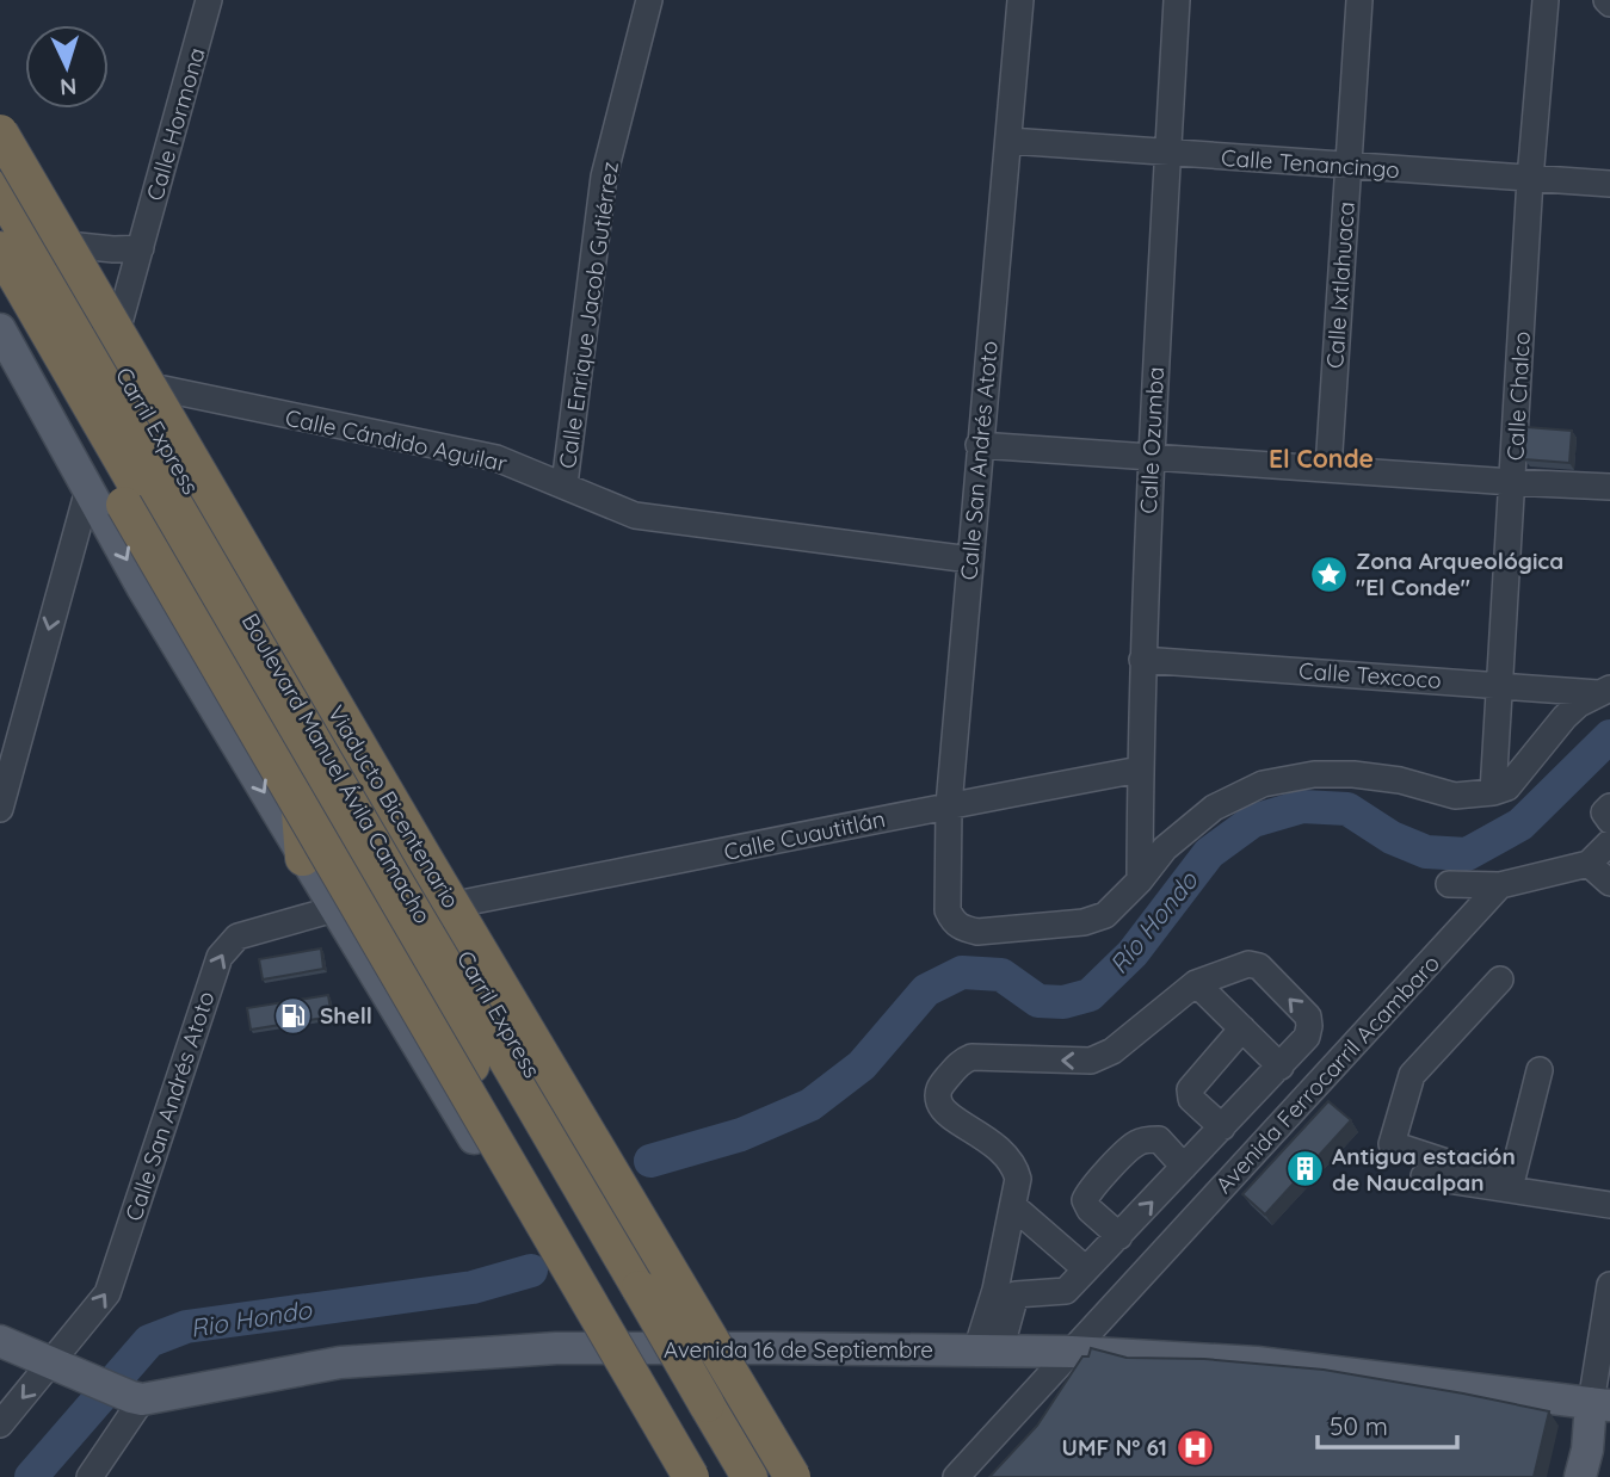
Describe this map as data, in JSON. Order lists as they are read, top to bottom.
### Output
{
  "streets": {
    "highway": ["Carril Express", "Boulevard Manuel Ávila Camacho", "Viaducto Bicentenario"],
    "main road": ["Avenida 16 de Septiembre"],
    "street": [
      "Calle Hormona",
      "Calle Tenancingo",
      "Calle Ixtlahuaca",
      "Calle Enrique Jacob Gutiérrez",
      "Calle Chalco",
      "Calle Cándido Aguilar",
      "Calle Ozumba",
      "Calle San Andrés Atoto",
      "Calle Texcoco",
      "Calle Cuautitlán",
      "Avenida Ferrocarril Acambaro"
    ]
  },
  "crossings": [
    ["Calle Tenancingo", "Calle Ixtlahuaca"],
    ["Calle Tenancingo", "Calle Chalco"],
    ["Calle Tenancingo", "Calle Ozumba"],
    ["Calle Tenancingo", "Calle San Andrés Atoto"],
    ["Calle Enrique Jacob Gutiérrez", "Calle Cándido Aguilar"],
    ["Calle Chalco", "Calle Texcoco"],
    ["Calle Cándido Aguilar", "Calle San Andrés Atoto"],
    ["Calle Ozumba", "Calle San Andrés Atoto"],
    ["Calle Ozumba", "Calle Texcoco"],
    ["Calle Ozumba", "Calle Cuautitlán"],
    ["Calle San Andrés Atoto", "Calle Cuautitlán"],
    ["Avenida Ferrocarril Acambaro", "Avenida 16 de Septiembre"]
  ],
  "districts": ["El Conde"],
  "water": ["Río Hondo", "Rio Hondo"],
  "places": {
    "place": ["Zona Arqueológica \"El Conde\""],
    "fuel station": ["Shell"],
    "building": ["Antigua estación de Naucalpan"],
    "hospital": ["UMF Nº 61"]
  },
  "scale_bar": "50 m",
  "north": "bottom"
}
